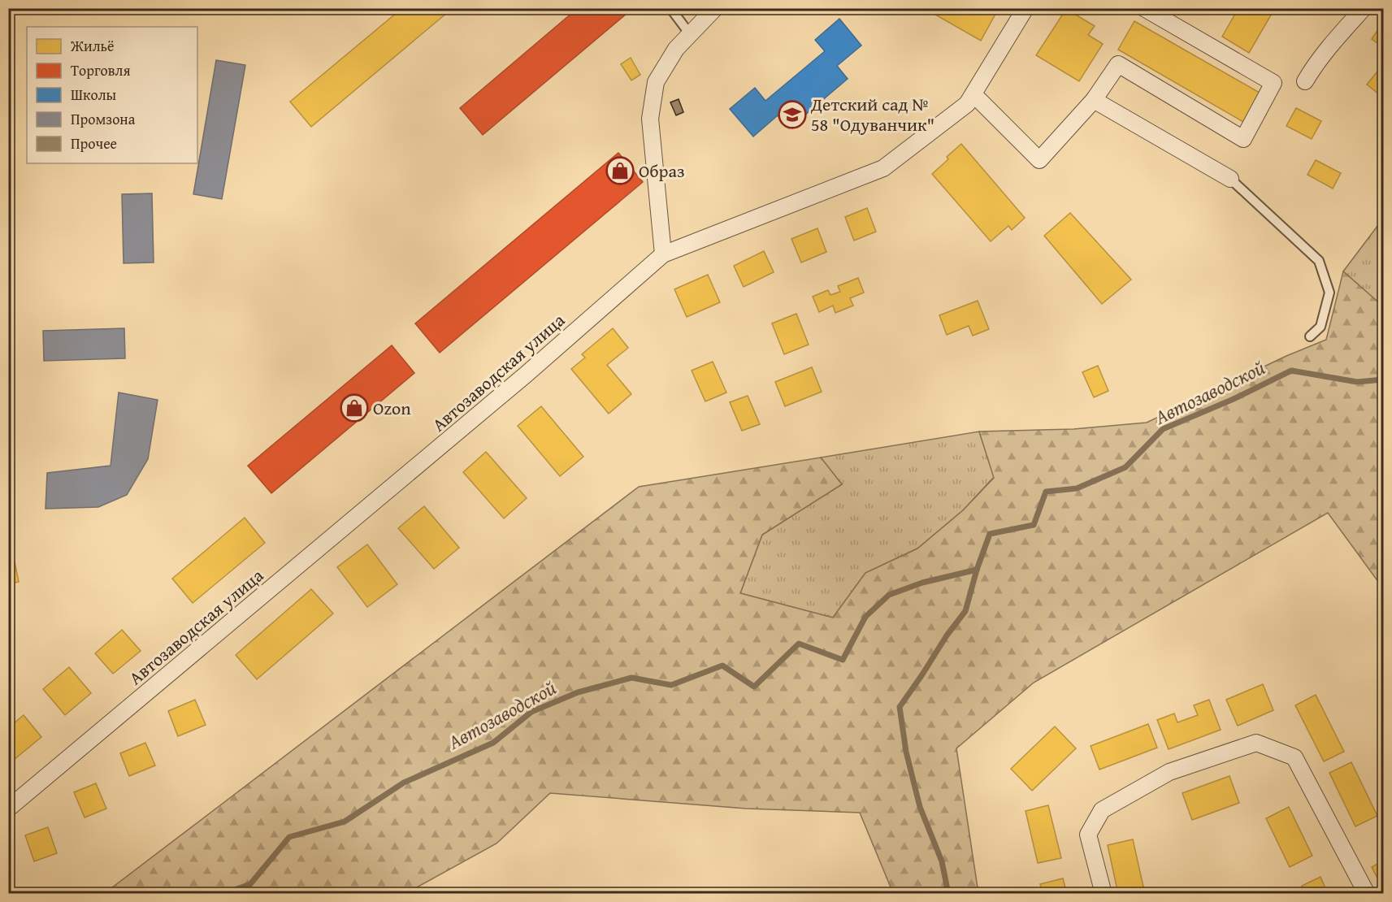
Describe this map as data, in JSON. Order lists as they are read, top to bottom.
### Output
{
  "streets": {
    "street": ["Автозаводская улица"]
  },
  "water": ["Автозаводской"],
  "places": {
    "school or university": ["Детский сад № 58 \"Одуванчик\""],
    "shop": ["Образ", "Ozon"]
  },
  "legend": [
    "Жильё",
    "Торговля",
    "Школы",
    "Промзона",
    "Прочее"
  ]
}
